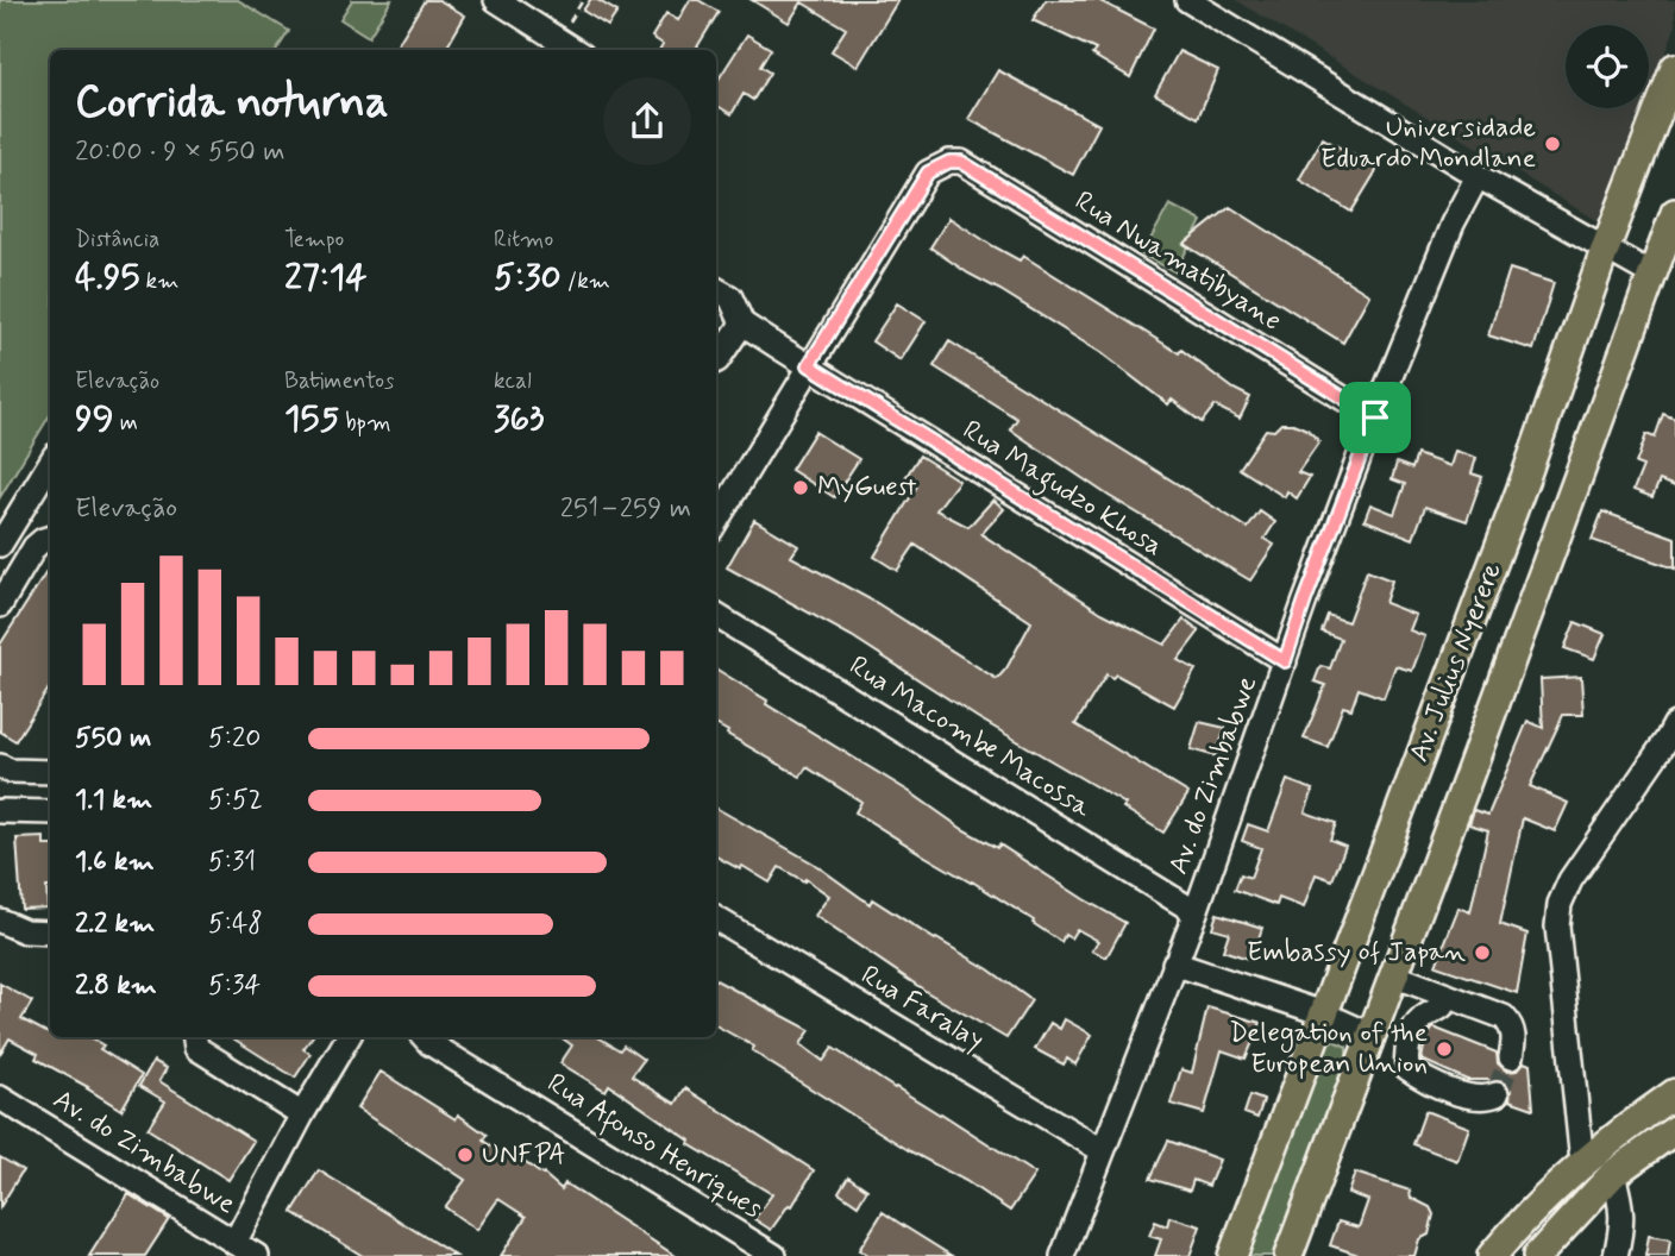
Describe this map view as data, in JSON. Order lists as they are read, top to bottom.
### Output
{
  "streets": {
    "main road": ["Av. Julius Nyerere"],
    "street": [
      "Rua Nwamatibyane",
      "Rua Magudzo Khosa",
      "Rua Macombe Macossa",
      "Av. do Zimbabwe",
      "Rua Faralay",
      "Rua Afonso Henriques"
    ]
  },
  "crossings": [
    ["Rua Nwamatibyane", "Rua Magudzo Khosa"],
    ["Rua Nwamatibyane", "Av. do Zimbabwe"],
    ["Rua Magudzo Khosa", "Av. do Zimbabwe"],
    ["Rua Macombe Macossa", "Av. do Zimbabwe"],
    ["Av. do Zimbabwe", "Rua Faralay"]
  ],
  "places": [
    "Universidade Eduardo Mondlane",
    "MyGuest",
    "Embassy of Japan",
    "Delegation of the European Union",
    "UNFPA"
  ],
  "page": {
    "heading": ["Corrida noturna", "20:00 · 9 × 550 m"],
    "stats": [
      ["Distância", "4.95 km"],
      ["Tempo", "27:14"],
      ["Ritmo", "5:30 /km"],
      ["Elevação", "99 m"],
      ["Batimentos", "155 bpm"],
      ["kcal", "363"]
    ],
    "chart": ["Elevação", "251–259 m"],
    "list": [
      {
        "name": "550 m",
        "note": "5:20"
      },
      {
        "name": "1.1 km",
        "note": "5:52"
      },
      {
        "name": "1.6 km",
        "note": "5:31"
      },
      {
        "name": "2.2 km",
        "note": "5:48"
      },
      {
        "name": "2.8 km",
        "note": "5:34"
      }
    ]
  }
}
